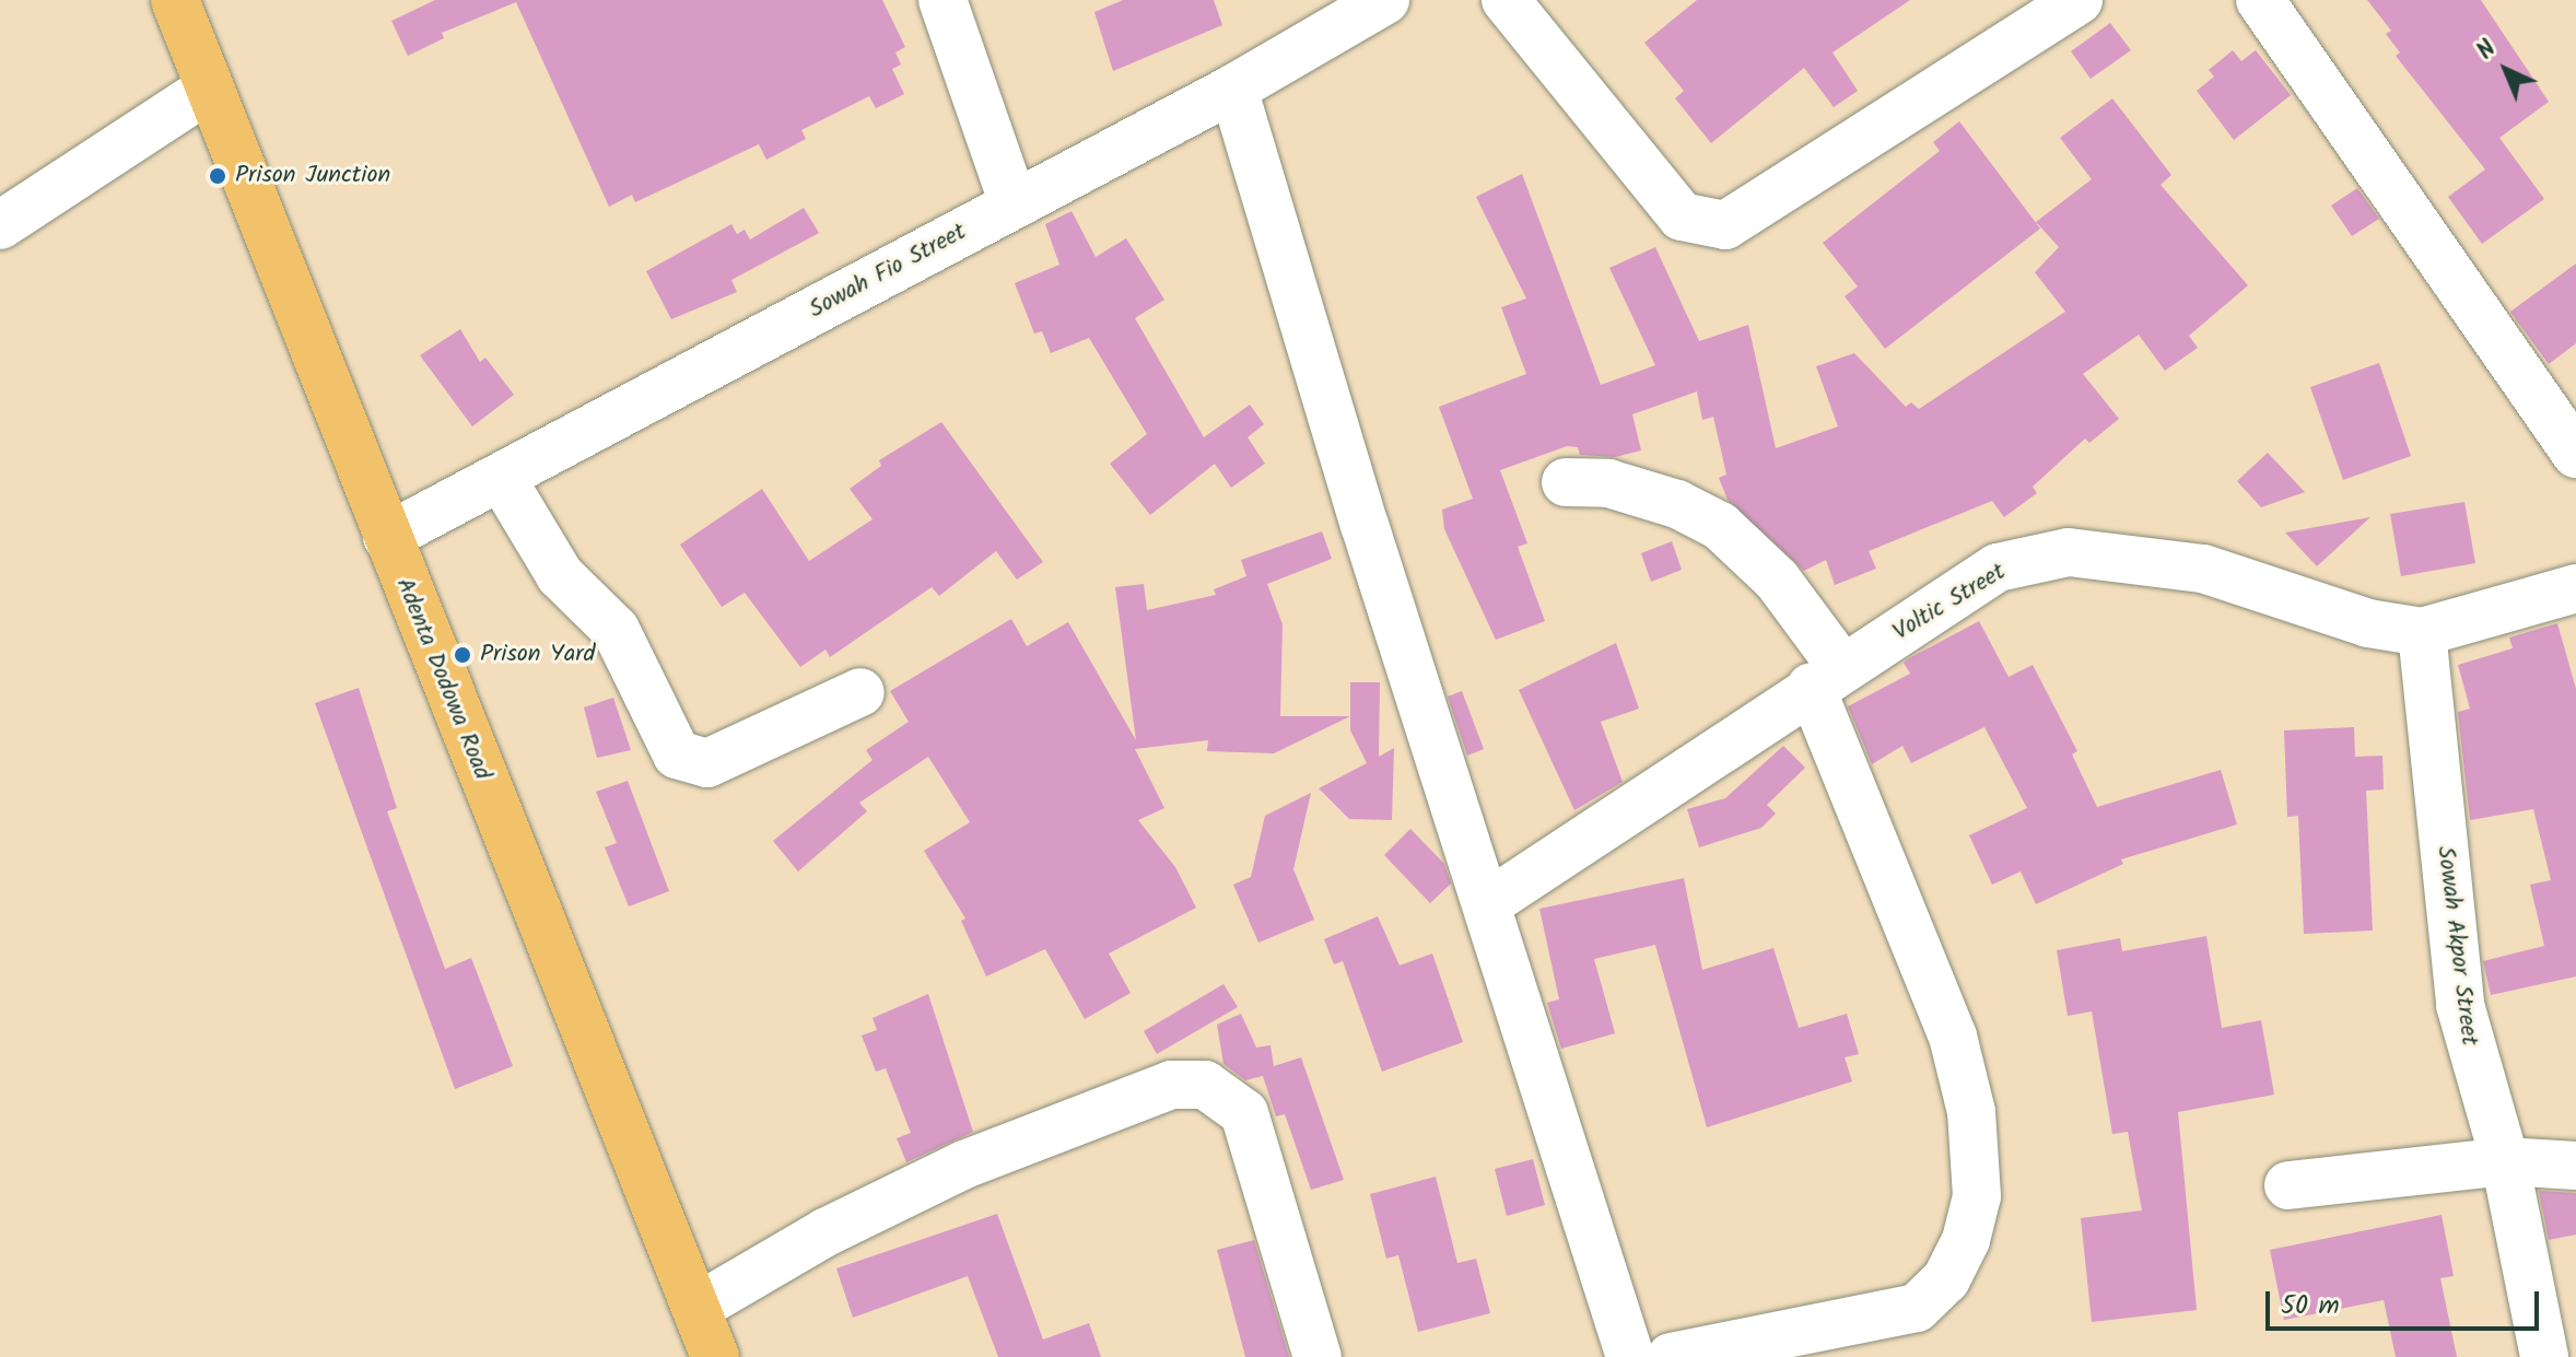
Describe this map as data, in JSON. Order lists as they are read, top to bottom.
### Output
{
  "streets": {
    "main road": ["Adenta Dodowa Road"],
    "street": ["Sowah Fio Street", "Voltic Street", "Sowah Akpor Street"]
  },
  "crossings": [
    ["Sowah Fio Street", "Adenta Dodowa Road"],
    ["Voltic Street", "Sowah Akpor Street"]
  ],
  "places": ["Prison Junction", "Prison Yard"],
  "scale_bar": "50 m",
  "north": "top left"
}
